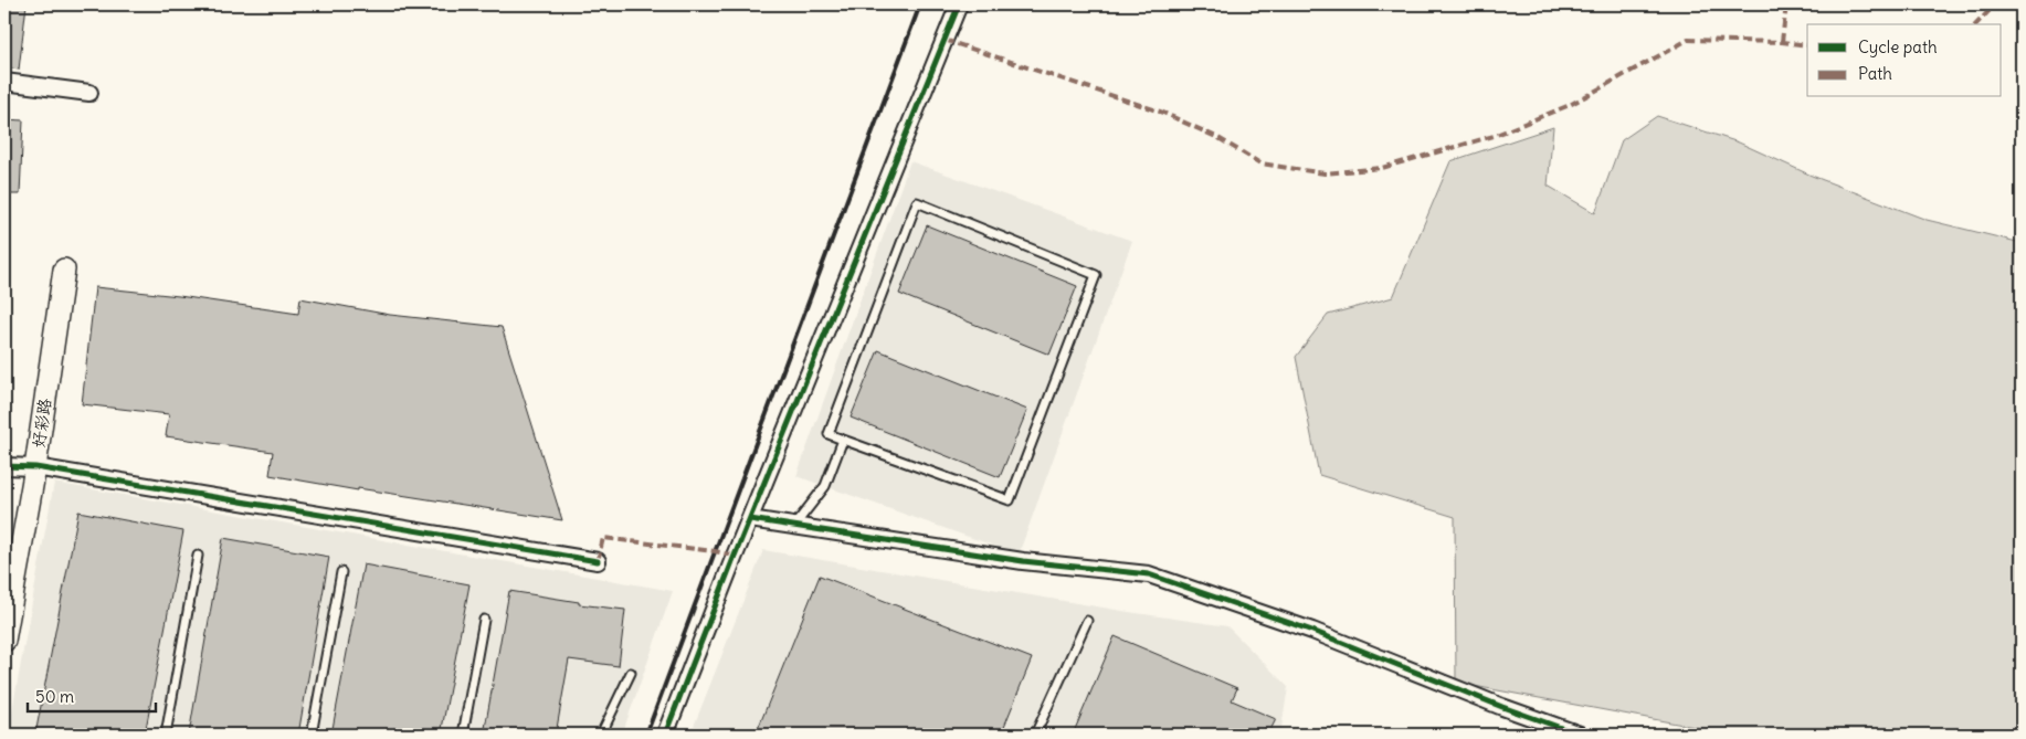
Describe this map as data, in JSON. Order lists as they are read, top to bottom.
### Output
{
  "streets": {
    "street": ["好彩路"]
  },
  "legend": ["Cycle path", "Path"],
  "scale_bar": "50 m"
}
